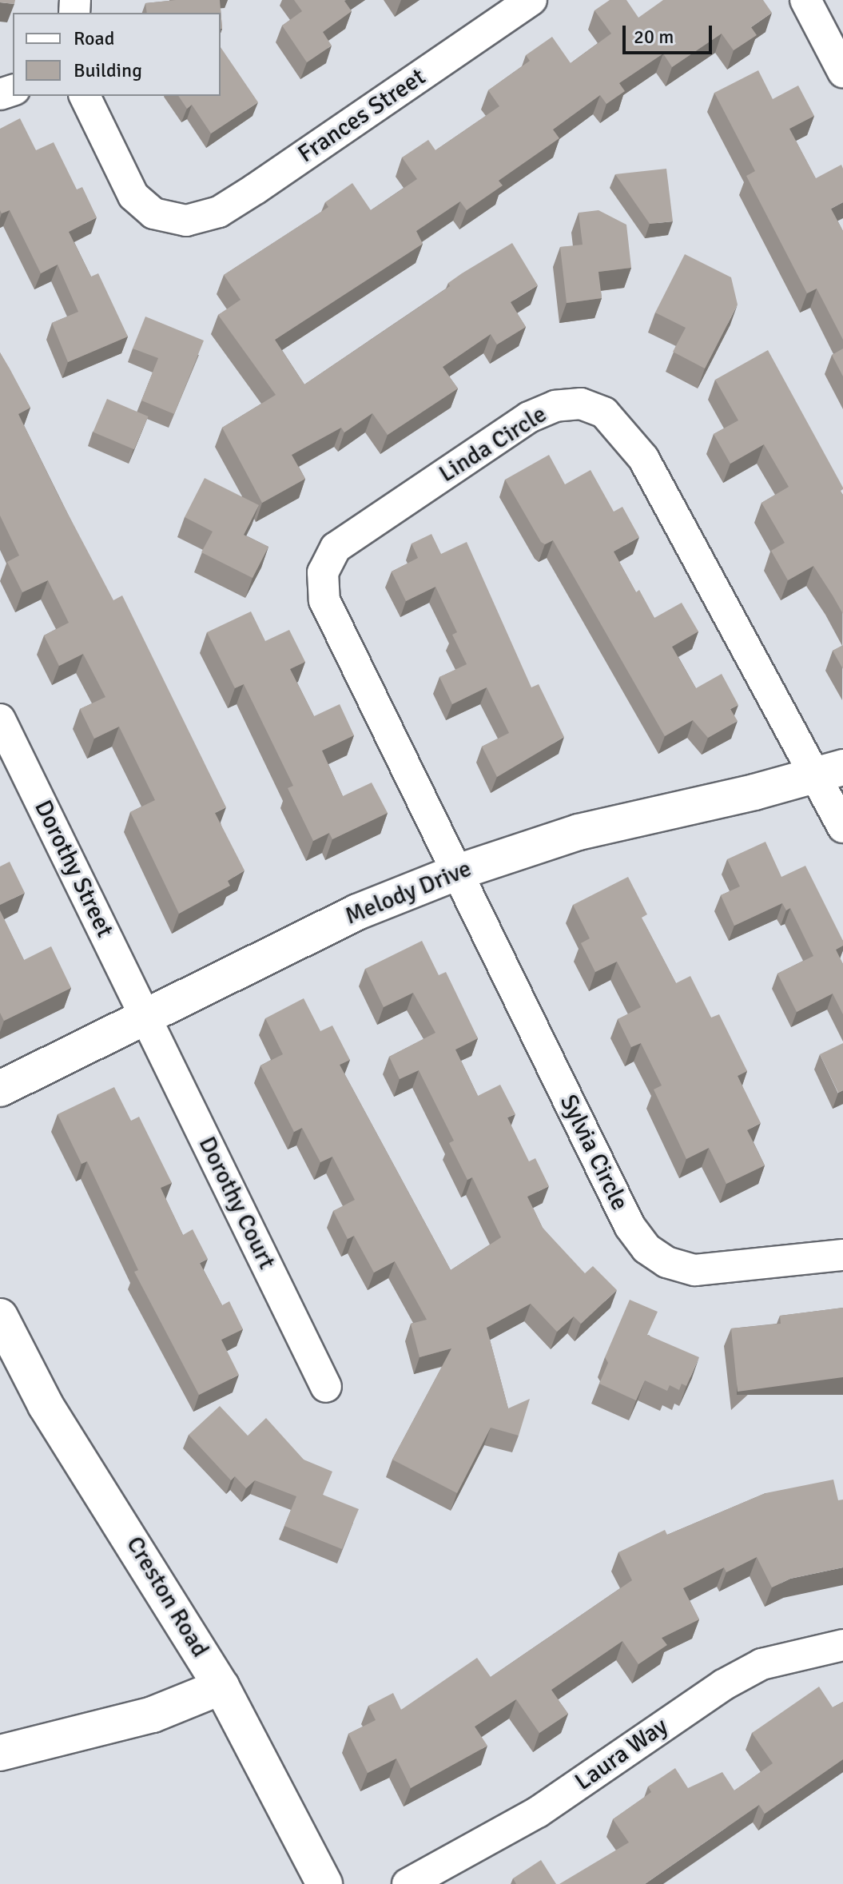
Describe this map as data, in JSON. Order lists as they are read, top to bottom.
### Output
{
  "streets": {
    "street": [
      "Frances Street",
      "Linda Circle",
      "Dorothy Street",
      "Melody Drive",
      "Sylvia Circle",
      "Dorothy Court",
      "Creston Road",
      "Laura Way"
    ]
  },
  "crossings": [
    ["Linda Circle", "Melody Drive"],
    ["Linda Circle", "Sylvia Circle"],
    ["Dorothy Street", "Melody Drive"],
    ["Dorothy Street", "Dorothy Court"],
    ["Melody Drive", "Sylvia Circle"],
    ["Melody Drive", "Dorothy Court"]
  ],
  "legend": ["Road", "Building"],
  "scale_bar": "20 m"
}
